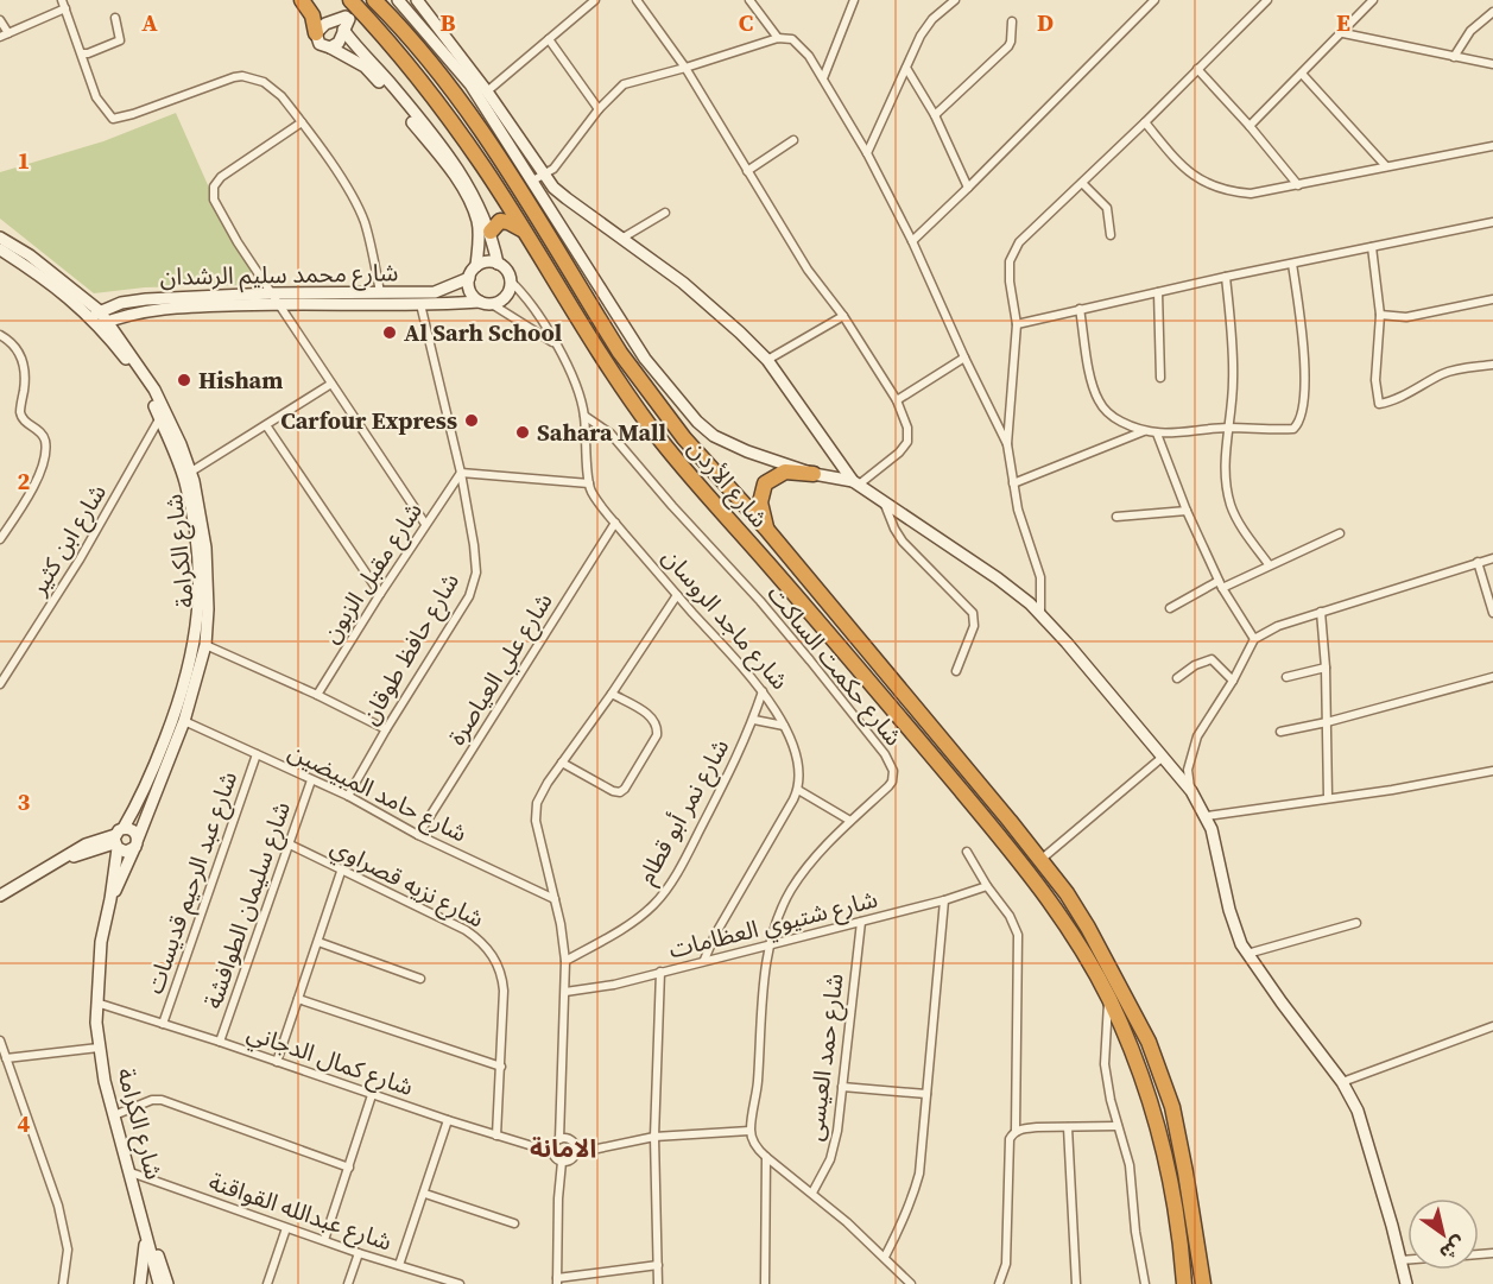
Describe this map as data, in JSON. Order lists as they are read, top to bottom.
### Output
{
  "streets": {
    "highway": ["شارع الأردن"],
    "street": [
      "شارع محمد سليم الرشدان",
      "شارع ابن كثير",
      "شارع الكرامة",
      "شارع مقبل الزبون",
      "شارع ماجد الروسان",
      "شارع حافظ طوقان",
      "شارع حكمت الساكت",
      "شارع علي العياصرة",
      "شارع حامد المبيضين",
      "شارع نمر أبو قطام",
      "شارع عبد الرحيم قديسات",
      "شارع نزيه قصراوي",
      "شارع سليمان الطوافشة",
      "شارع شتيوي العظامات",
      "شارع حمد العيسى",
      "شارع كمال الدجاني",
      "شارع عبدالله القواقنة"
    ]
  },
  "crossings": [
    ["شارع محمد سليم الرشدان", "شارع الكرامة"],
    ["شارع محمد سليم الرشدان", "شارع ماجد الروسان"],
    ["شارع محمد سليم الرشدان", "شارع حافظ طوقان"],
    ["شارع ابن كثير", "شارع الكرامة"],
    ["شارع الكرامة", "شارع حامد المبيضين"],
    ["شارع الكرامة", "شارع كمال الدجاني"],
    ["شارع الكرامة", "شارع عبدالله القواقنة"],
    ["شارع مقبل الزبون", "شارع حافظ طوقان"],
    ["شارع ماجد الروسان", "شارع حكمت الساكت"],
    ["شارع ماجد الروسان", "شارع علي العياصرة"],
    ["شارع ماجد الروسان", "شارع نمر أبو قطام"],
    ["شارع حافظ طوقان", "شارع حامد المبيضين"],
    ["شارع حكمت الساكت", "شارع شتيوي العظامات"],
    ["شارع علي العياصرة", "شارع حامد المبيضين"],
    ["شارع حامد المبيضين", "شارع عبد الرحيم قديسات"],
    ["شارع حامد المبيضين", "شارع سليمان الطوافشة"],
    ["شارع عبد الرحيم قديسات", "شارع كمال الدجاني"],
    ["شارع نزيه قصراوي", "شارع سليمان الطوافشة"],
    ["شارع نزيه قصراوي", "شارع كمال الدجاني"],
    ["شارع سليمان الطوافشة", "شارع كمال الدجاني"],
    ["شارع شتيوي العظامات", "شارع حمد العيسى"]
  ],
  "districts": ["الامانة"],
  "places": [
    "Al Sarh School",
    "Hisham",
    "Carfour Express",
    "Sahara Mall"
  ],
  "north": "bottom right",
  "grid": {
    "columns": [
      "A",
      "B",
      "C",
      "D",
      "E"
    ],
    "rows": [
      "1",
      "2",
      "3",
      "4"
    ]
  }
}
